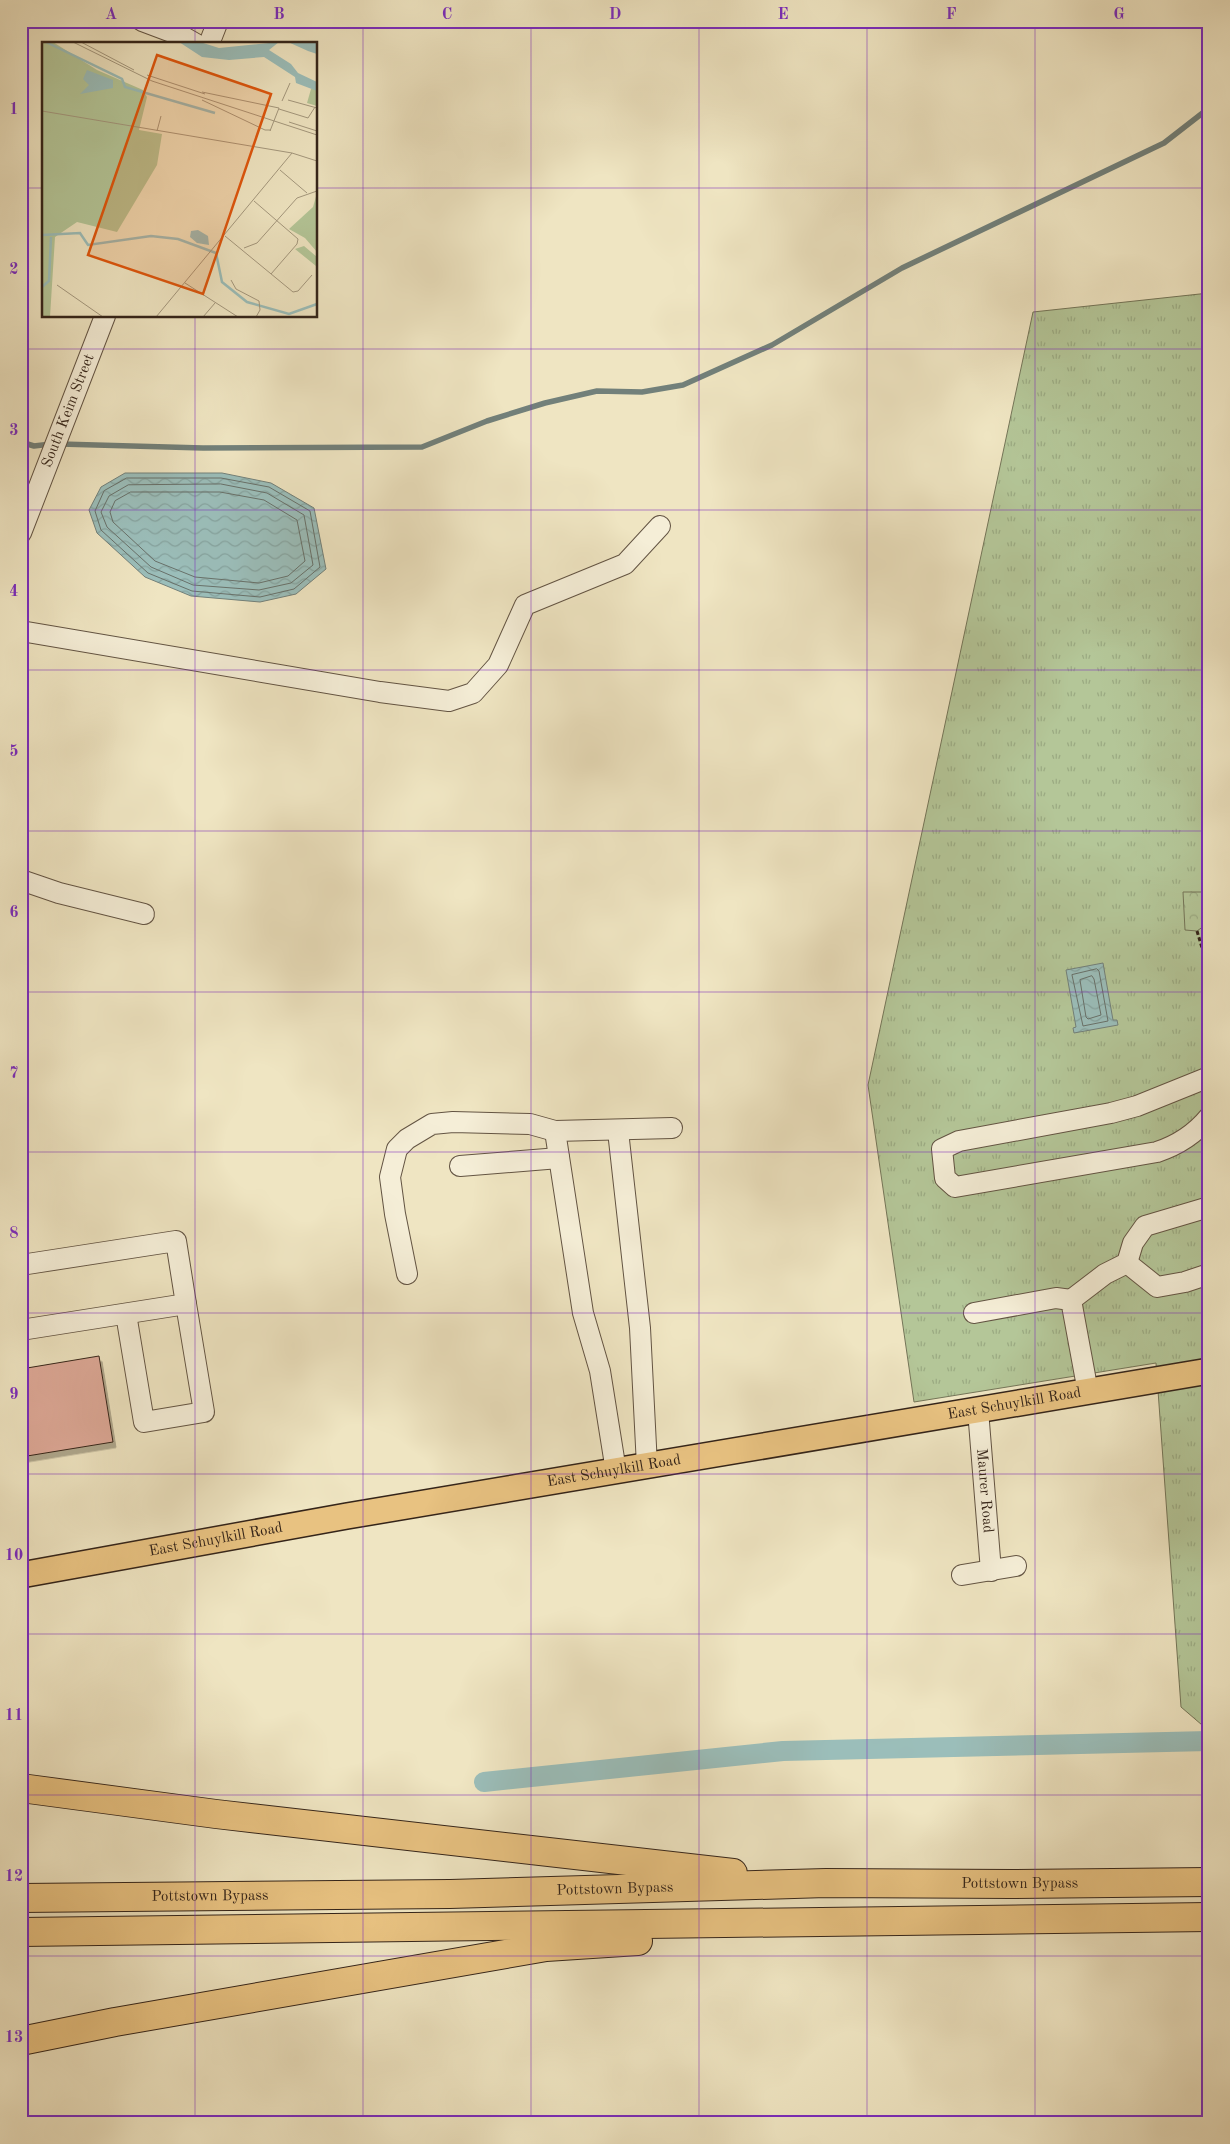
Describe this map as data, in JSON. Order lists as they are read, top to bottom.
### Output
{
  "streets": {
    "highway": ["Pottstown Bypass"],
    "main road": ["East Schuylkill Road"],
    "street": ["South Keim Street", "Maurer Road"]
  },
  "crossings": [
    ["East Schuylkill Road", "Maurer Road"]
  ],
  "grid": {
    "columns": [
      "A",
      "B",
      "C",
      "D",
      "E",
      "F",
      "G"
    ],
    "rows": [
      "1",
      "2",
      "3",
      "4",
      "5",
      "6",
      "7",
      "8",
      "9",
      "10",
      "11",
      "12",
      "13"
    ]
  }
}
